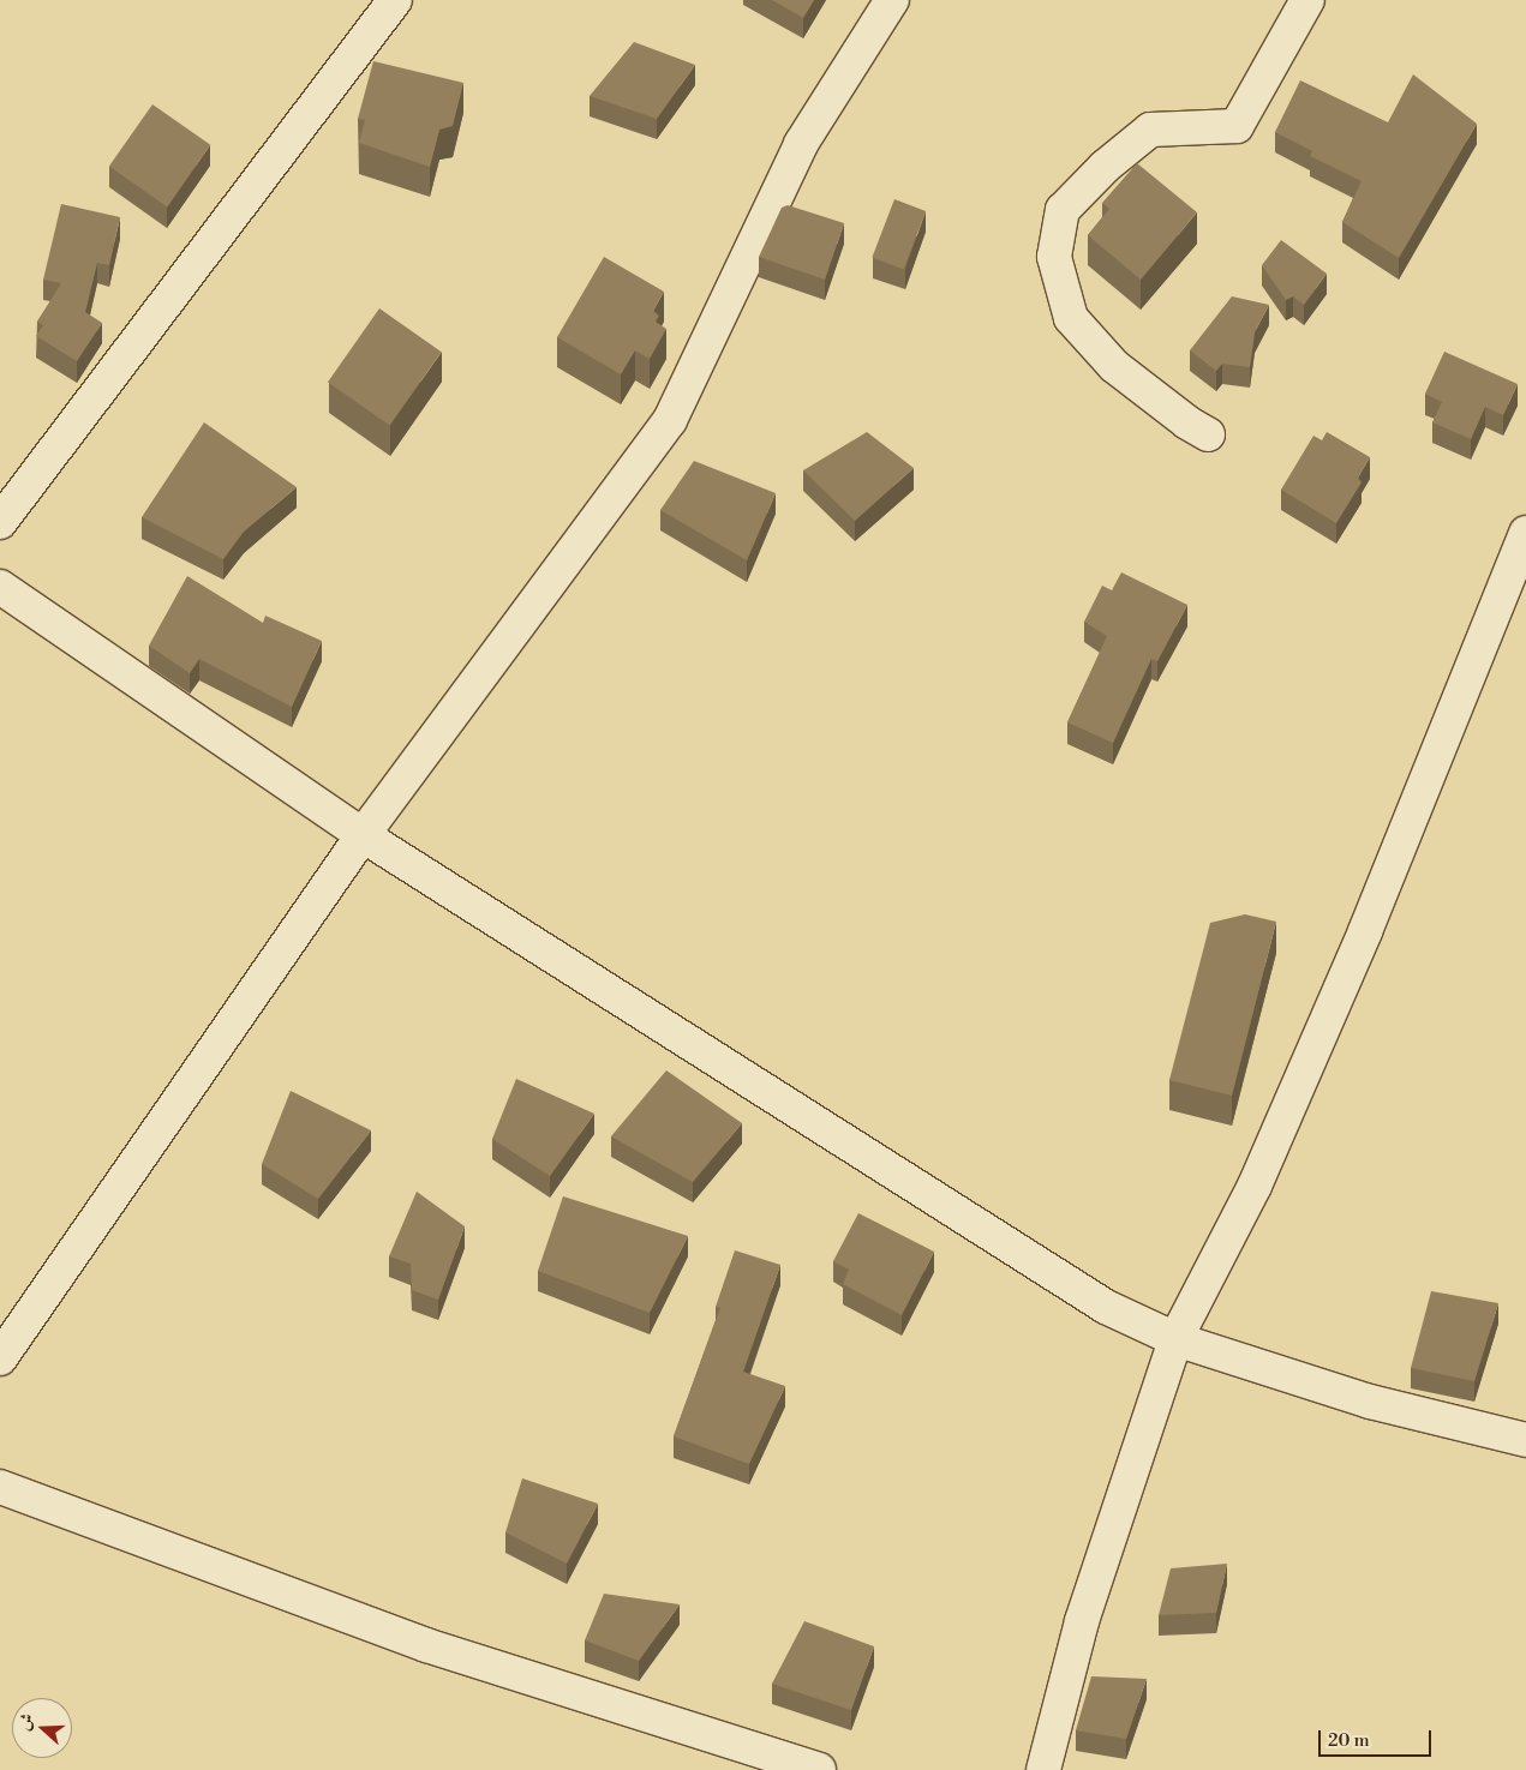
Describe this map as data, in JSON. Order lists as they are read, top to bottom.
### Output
{
  "scale_bar": "20 m",
  "north": "left"
}
